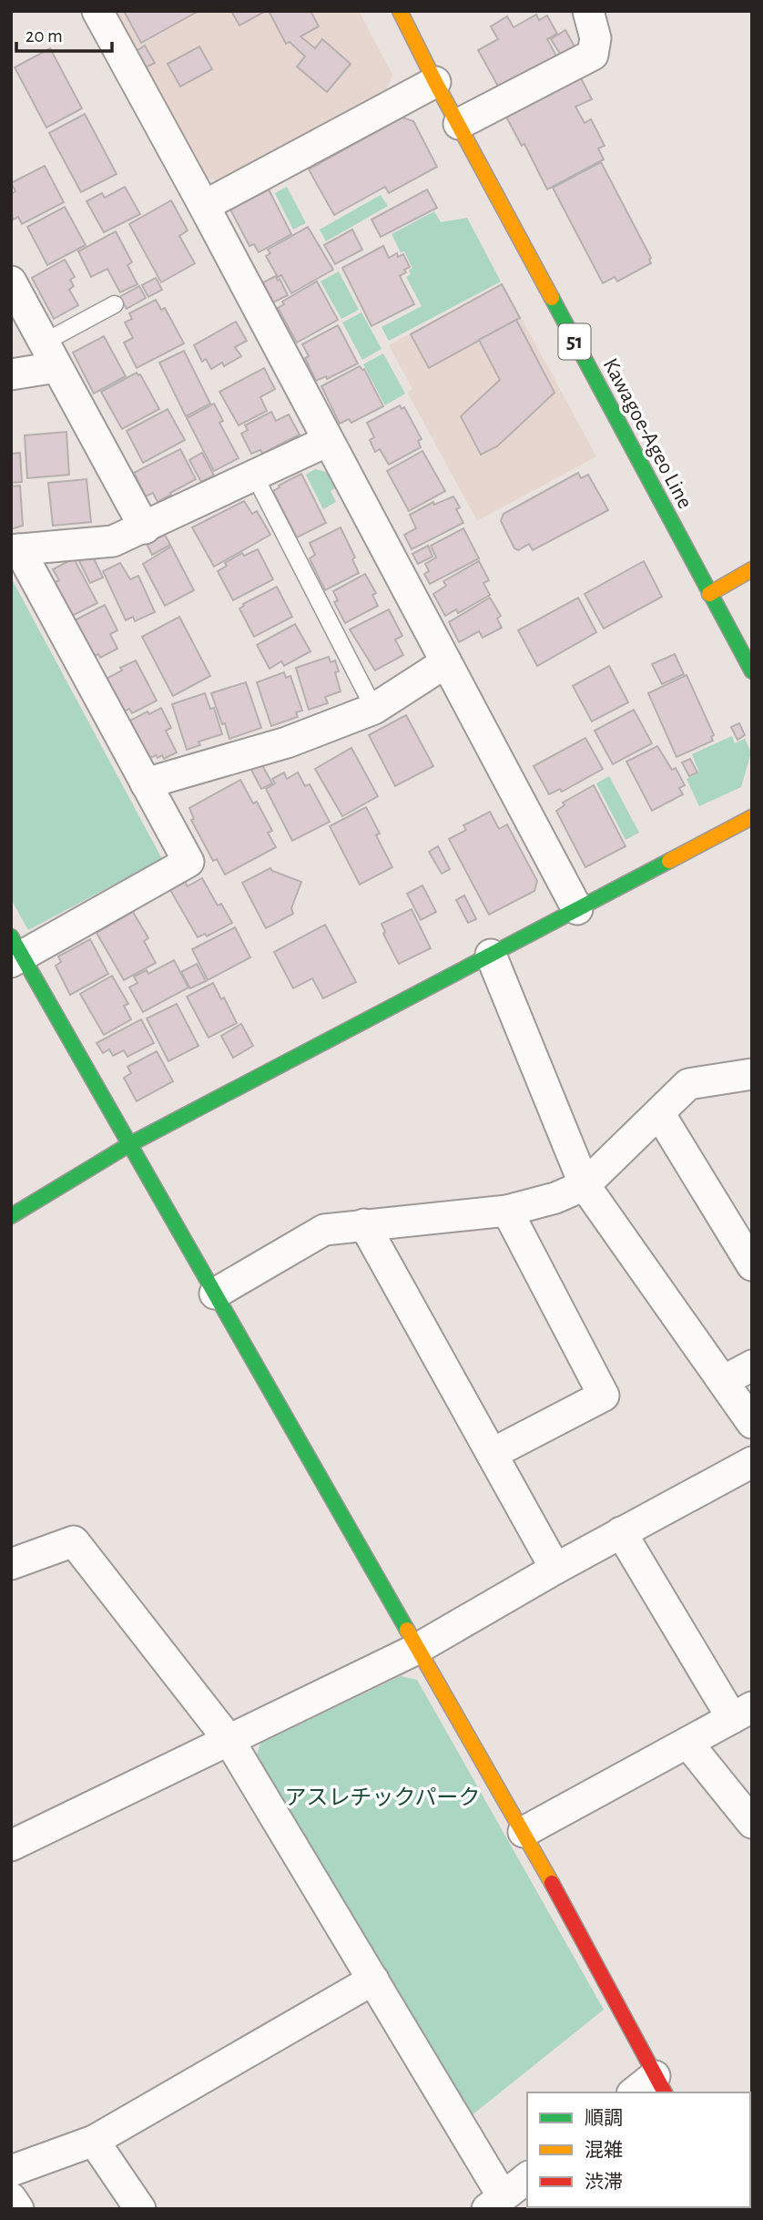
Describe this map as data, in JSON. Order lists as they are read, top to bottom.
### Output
{
  "streets": {
    "street": ["51", "Kawagoe-Ageo Line"]
  },
  "parks": ["アスレチックパーク"],
  "legend": ["順調", "混雑", "渋滞"],
  "scale_bar": "20 m"
}
